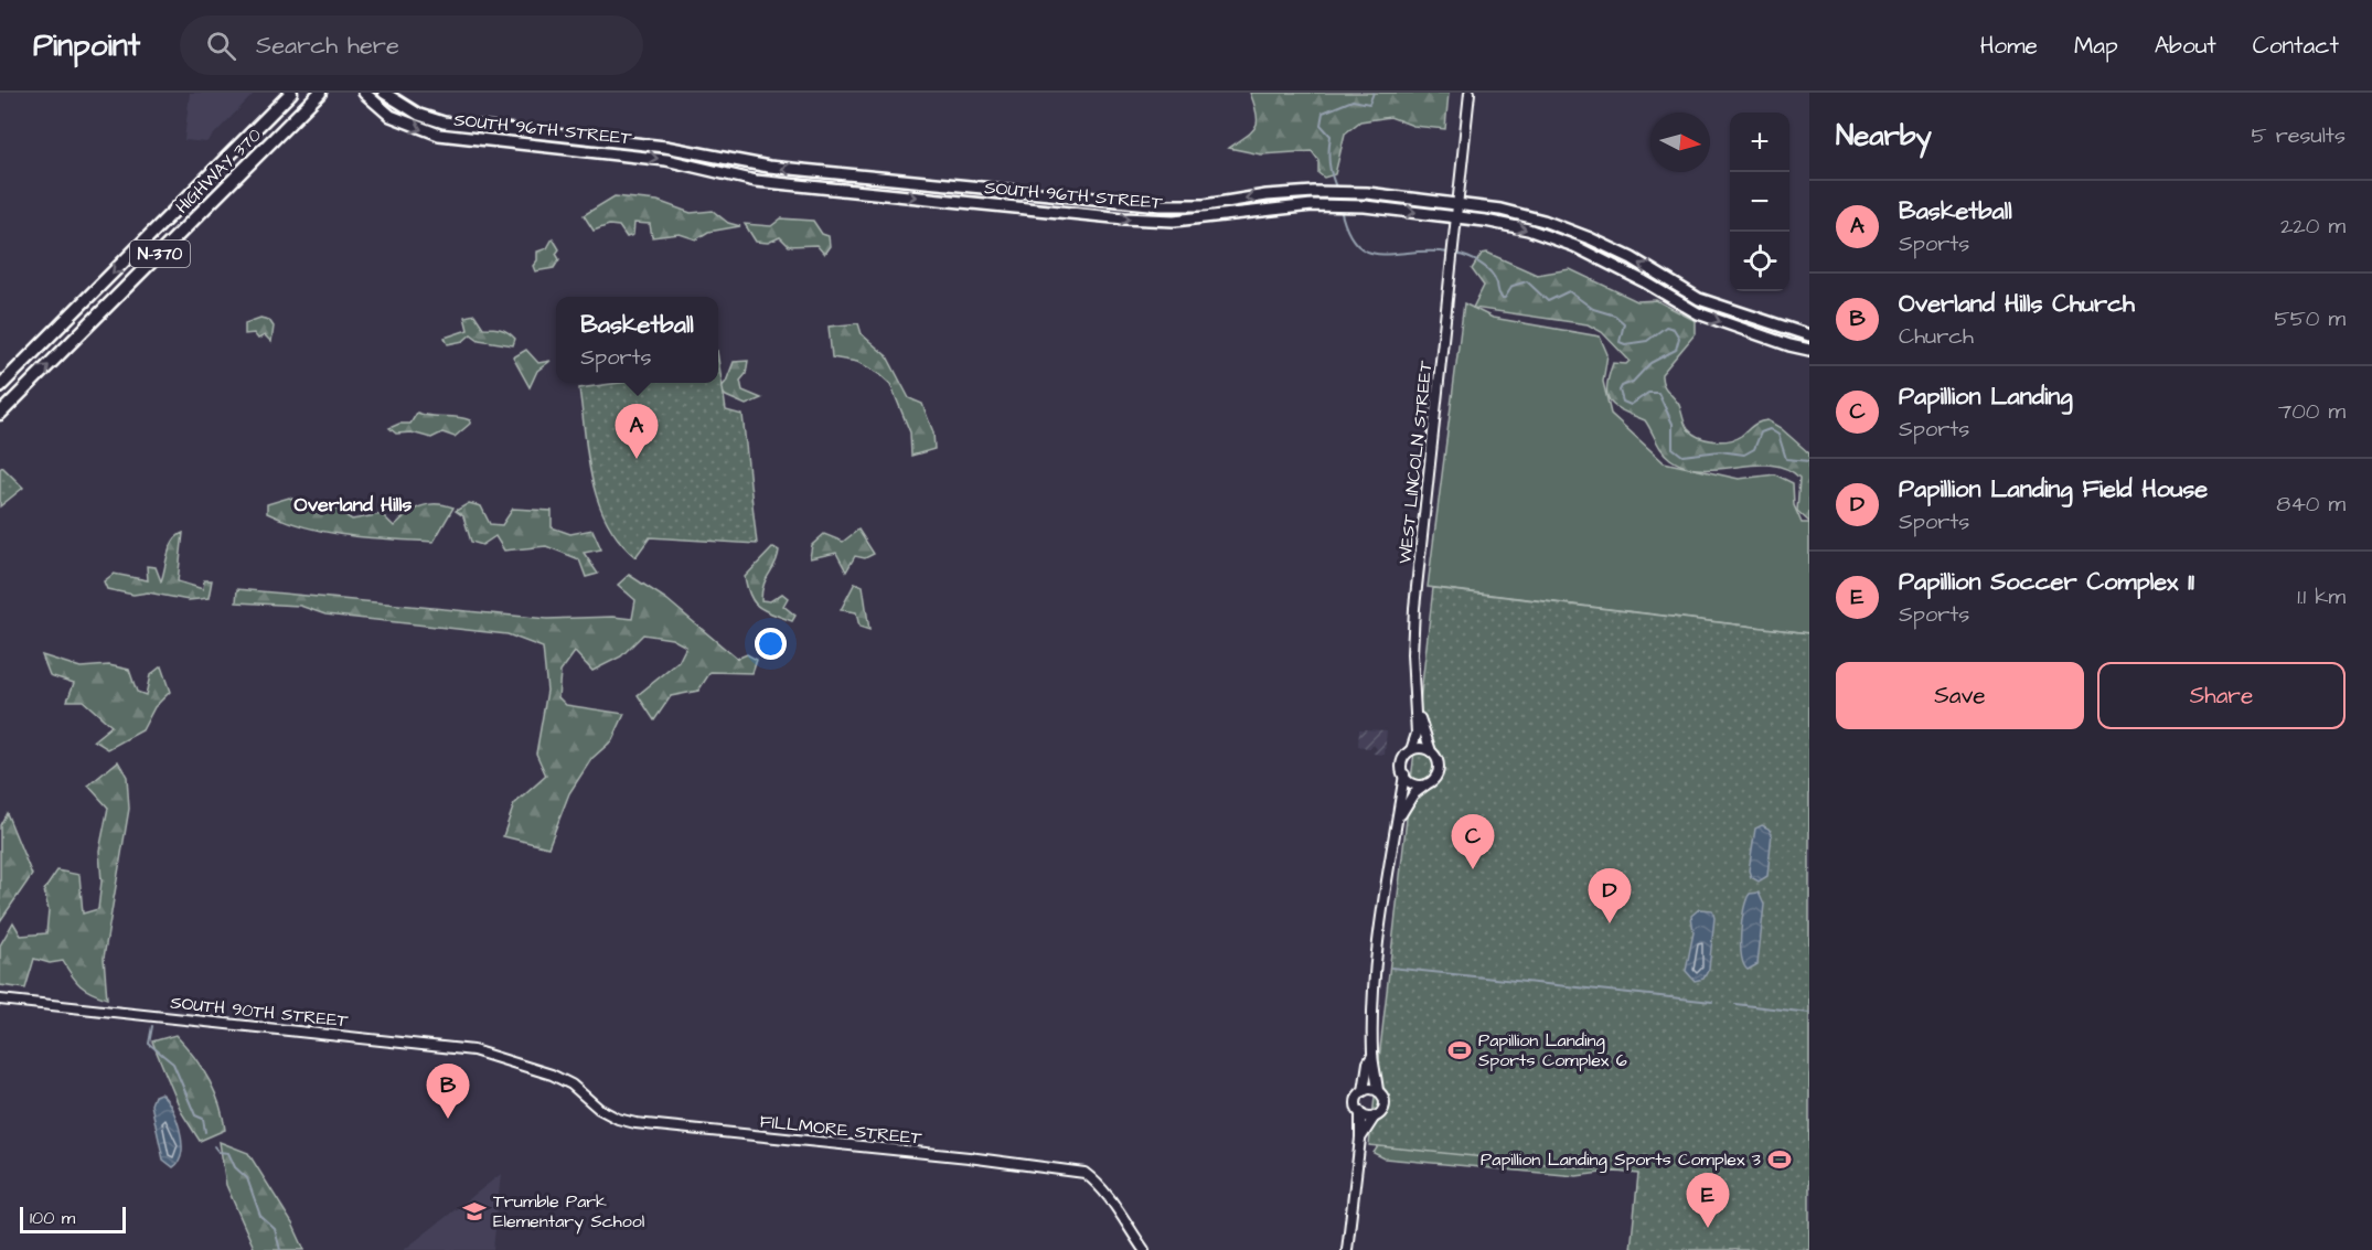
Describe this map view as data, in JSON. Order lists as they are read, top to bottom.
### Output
{
  "streets": {
    "highway": ["HIGHWAY 370", "N-370"],
    "main road": ["SOUTH 96TH STREET"],
    "street": ["WEST LINCOLN STREET", "SOUTH 90TH STREET", "FILLMORE STREET"]
  },
  "crossings": [
    ["SOUTH 96TH STREET", "WEST LINCOLN STREET"],
    ["SOUTH 90TH STREET", "FILLMORE STREET"]
  ],
  "districts": ["Overland Hills"],
  "places": {
    "sports": ["Papillion Landing Sports Complex 6", "Papillion Landing Sports Complex 3"],
    "school or university": ["Trumble Park Elementary School"]
  },
  "scale_bar": "100 m",
  "north": "right",
  "page": {
    "header": "Pinpoint",
    "search": "Search here",
    "nav": [
      "Home",
      "Map",
      "About",
      "Contact"
    ],
    "heading": ["Nearby", "5 results"],
    "map_buttons": ["+", "−"],
    "list": [
      {
        "mark": "A",
        "name": "Basketball",
        "note": "Sports",
        "value": "220 m"
      },
      {
        "mark": "B",
        "name": "Overland Hills Church",
        "note": "Church",
        "value": "550 m"
      },
      {
        "mark": "C",
        "name": "Papillion Landing",
        "note": "Sports",
        "value": "700 m"
      },
      {
        "mark": "D",
        "name": "Papillion Landing Field House",
        "note": "Sports",
        "value": "840 m"
      },
      {
        "mark": "E",
        "name": "Papillion Soccer Complex 11",
        "note": "Sports",
        "value": "1.1 km"
      }
    ],
    "popup": ["Basketball", "Sports"],
    "pins": [
      "A",
      "C",
      "D",
      "B",
      "E"
    ],
    "buttons": ["Save", "Share"],
    "scale": "100 m"
  }
}
